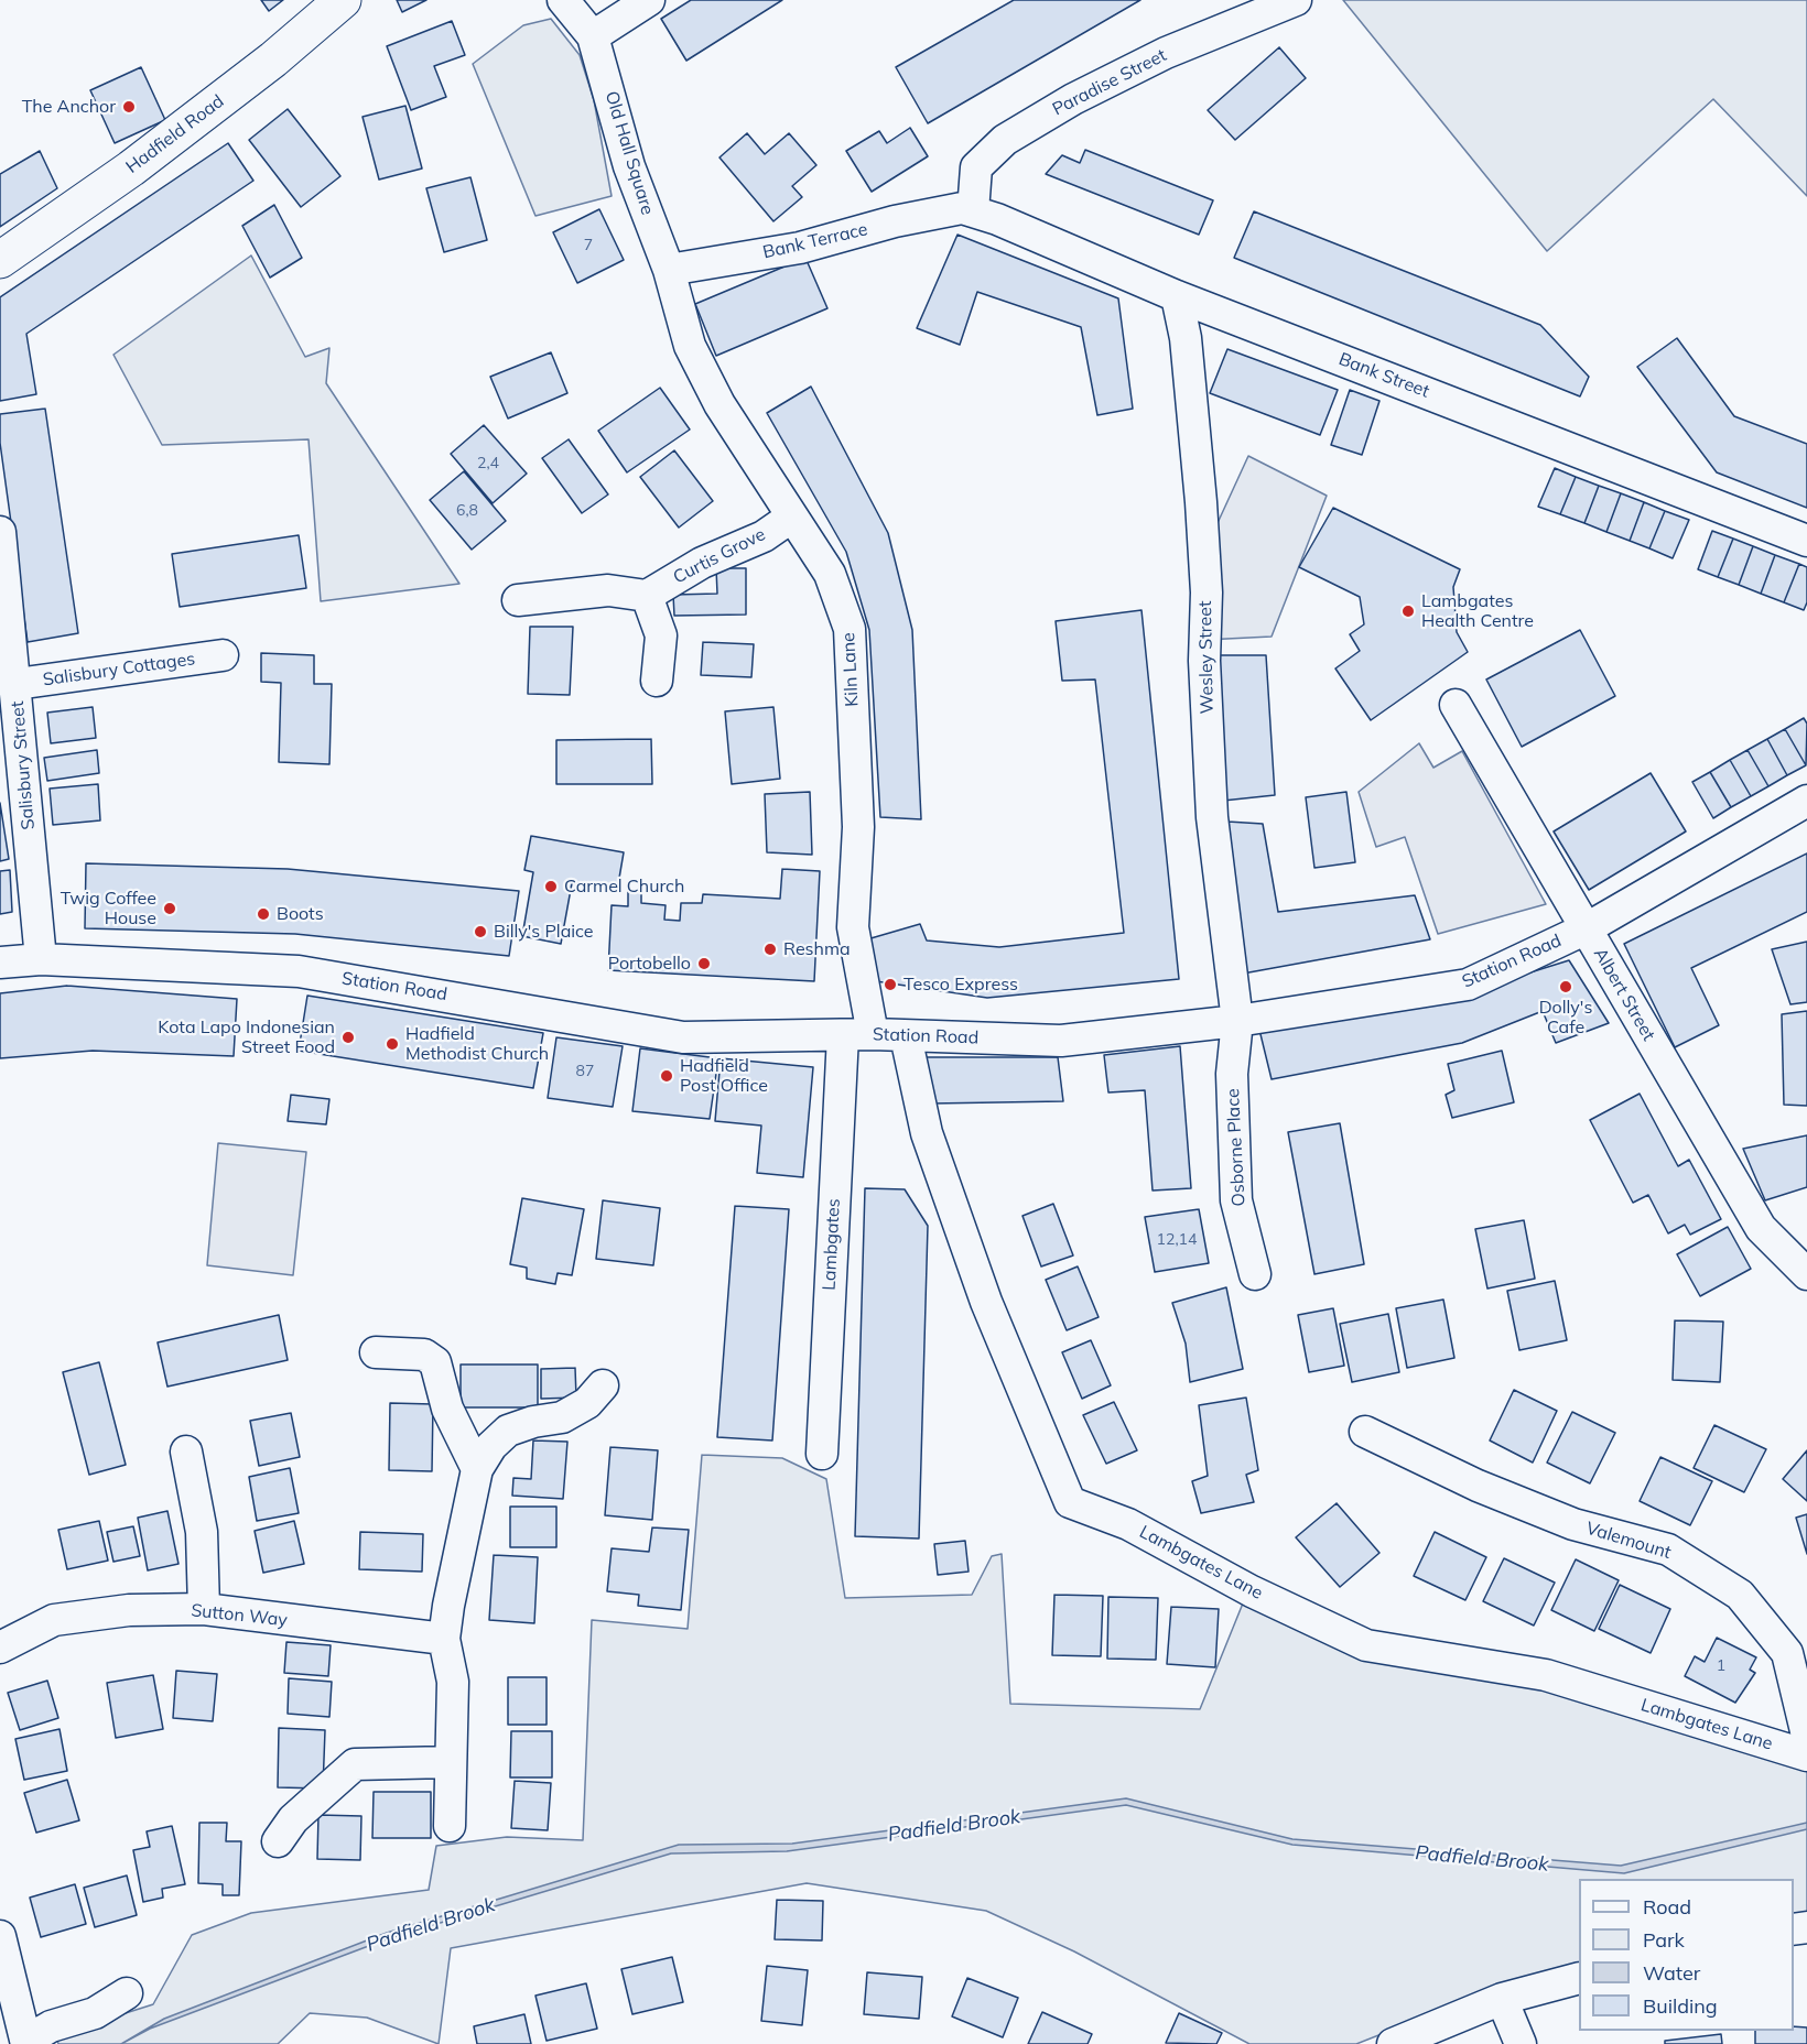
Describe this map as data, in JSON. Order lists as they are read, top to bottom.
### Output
{
  "streets": {
    "street": [
      "Paradise Street",
      "Hadfield Road",
      "Old Hall Square",
      "Bank Terrace",
      "Bank Street",
      "Curtis Grove",
      "Wesley Street",
      "Salisbury Cottages",
      "Kiln Lane",
      "Salisbury Street",
      "Station Road",
      "Albert Street",
      "Osborne Place",
      "Lambgates",
      "Valemount",
      "Lambgates Lane",
      "Sutton Way"
    ]
  },
  "crossings": [
    ["Paradise Street", "Bank Terrace"],
    ["Paradise Street", "Bank Street"],
    ["Old Hall Square", "Bank Terrace"],
    ["Old Hall Square", "Kiln Lane"],
    ["Bank Terrace", "Bank Street"],
    ["Bank Terrace", "Kiln Lane"],
    ["Bank Street", "Wesley Street"],
    ["Curtis Grove", "Kiln Lane"],
    ["Wesley Street", "Station Road"],
    ["Wesley Street", "Osborne Place"],
    ["Salisbury Cottages", "Salisbury Street"],
    ["Kiln Lane", "Station Road"],
    ["Kiln Lane", "Lambgates"],
    ["Salisbury Street", "Station Road"],
    ["Station Road", "Albert Street"],
    ["Station Road", "Osborne Place"],
    ["Station Road", "Lambgates"],
    ["Station Road", "Lambgates Lane"]
  ],
  "water": ["Padfield Brook"],
  "places": [
    "The Anchor",
    "Lambgates Health Centre",
    "Carmel Church",
    "Twig Coffee House",
    "Boots",
    "Billy's Plaice",
    "Reshma",
    "Portobello",
    "Tesco Express",
    "Dolly's Cafe",
    "Kota Lapo Indonesian Street Food",
    "Hadfield Methodist Church",
    "Hadfield Post Office"
  ],
  "house_numbers": [
    "7",
    "2,4",
    "6,8",
    "87",
    "12,14",
    "1"
  ],
  "legend": [
    "Road",
    "Park",
    "Water",
    "Building"
  ]
}
